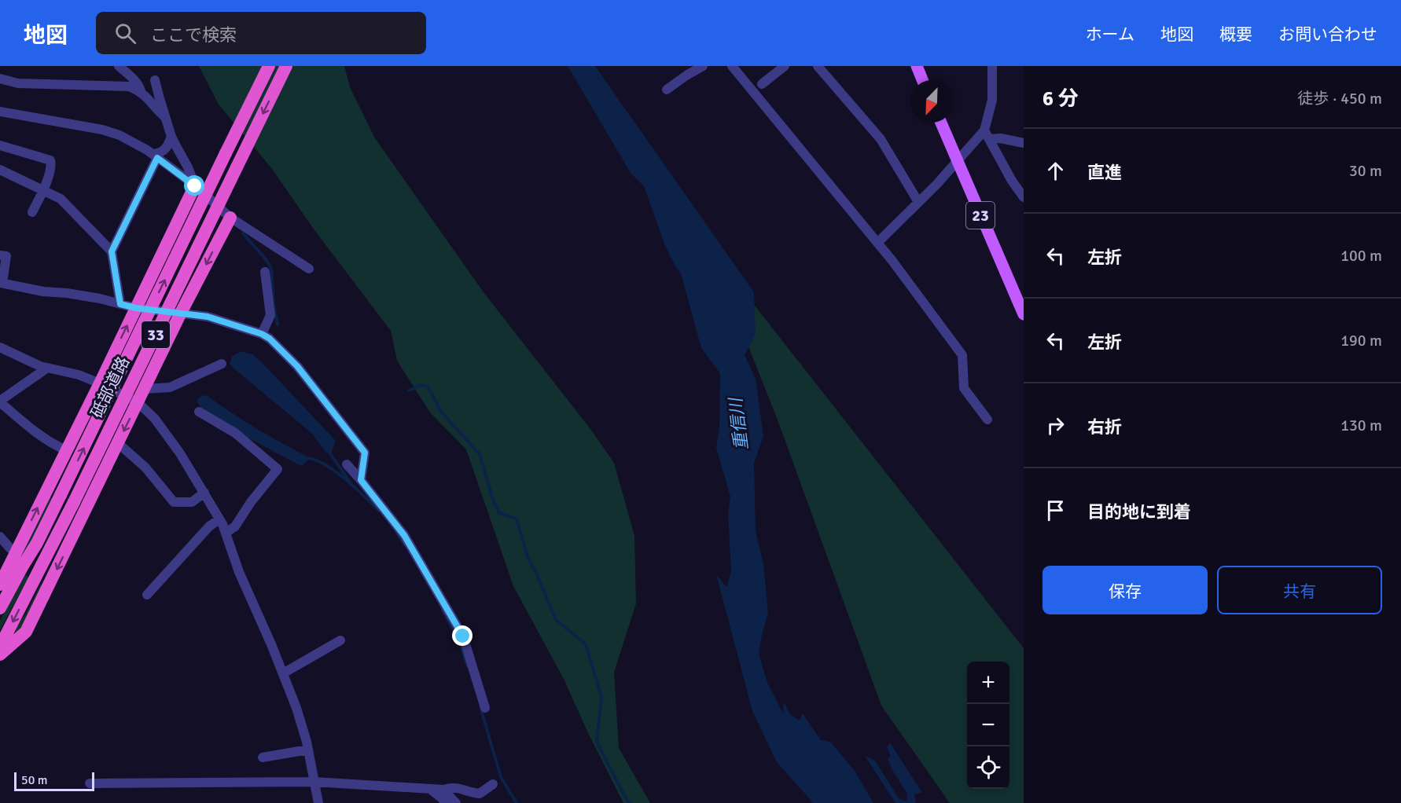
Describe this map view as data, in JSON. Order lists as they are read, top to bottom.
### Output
{
  "streets": {
    "highway": ["33", "砥部道路"],
    "main road": ["23"]
  },
  "water": ["重信川"],
  "scale_bar": "50 m",
  "north": "bottom left",
  "page": {
    "header": "地図",
    "search": "ここで検索",
    "nav": [
      "ホーム",
      "地図",
      "概要",
      "お問い合わせ"
    ],
    "heading": ["6 分", "徒歩 · 450 m"],
    "list": [
      ["直進", "30 m"],
      ["左折", "100 m"],
      ["左折", "190 m"],
      ["右折", "130 m"],
      "目的地に到着"
    ],
    "buttons": ["保存", "共有"],
    "map_buttons": ["+", "−"],
    "scale": "50 m"
  }
}
